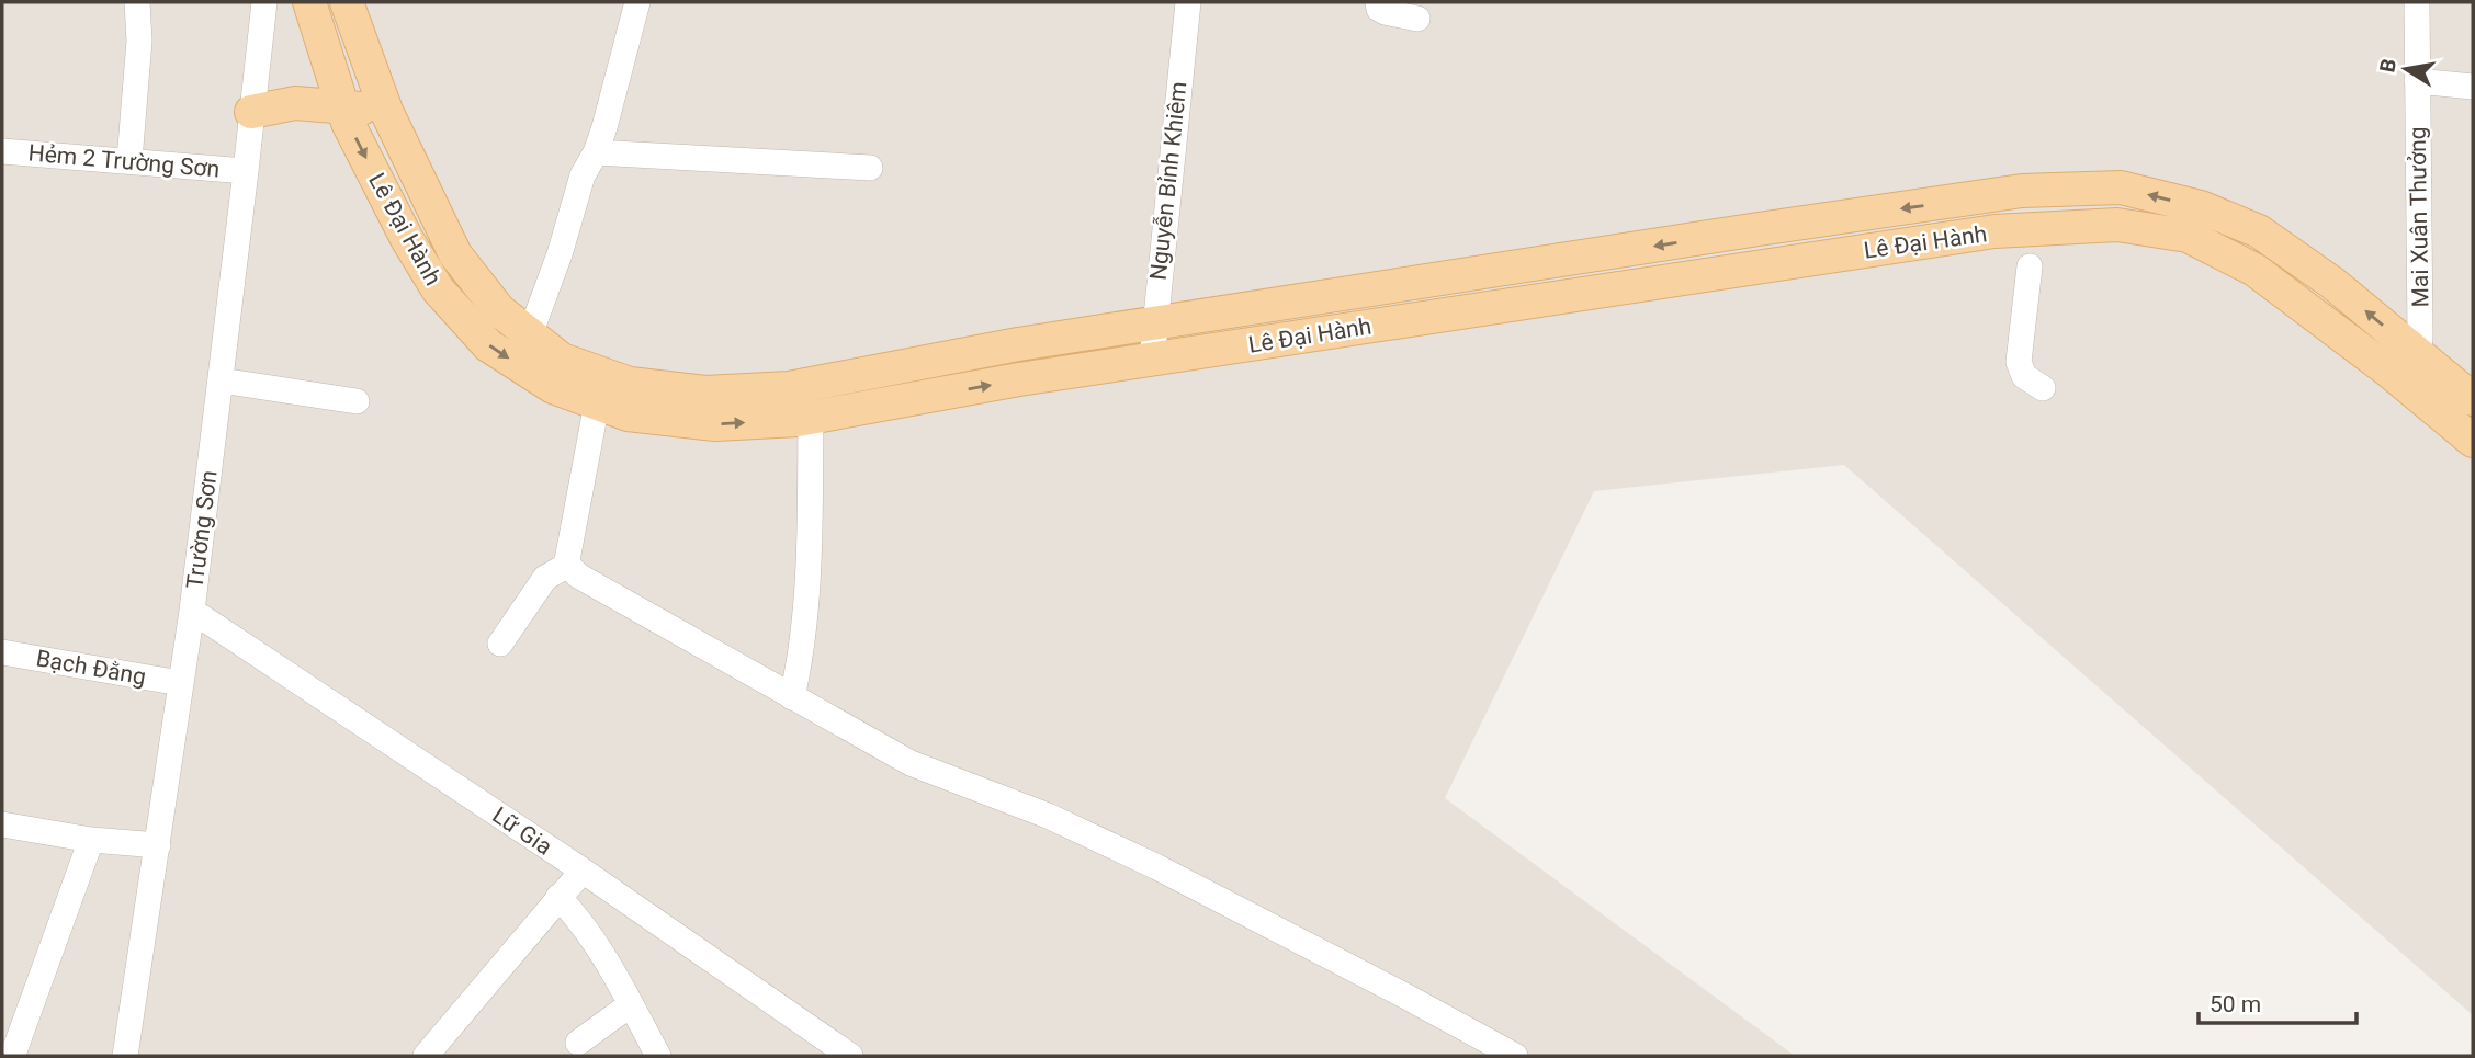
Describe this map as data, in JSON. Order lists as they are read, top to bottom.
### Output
{
  "streets": {
    "main road": ["Lê Đại Hành"],
    "street": [
      "Hẻm 2 Trường Sơn",
      "Nguyễn Bỉnh Khiêm",
      "Mai Xuân Thưởng",
      "Trường Sơn",
      "Bạch Đằng",
      "Lữ Gia"
    ]
  },
  "crossings": [
    ["Hẻm 2 Trường Sơn", "Trường Sơn"],
    ["Nguyễn Bỉnh Khiêm", "Lê Đại Hành"],
    ["Mai Xuân Thưởng", "Lê Đại Hành"],
    ["Trường Sơn", "Bạch Đằng"],
    ["Trường Sơn", "Lữ Gia"]
  ],
  "scale_bar": "50 m",
  "north": "left"
}
